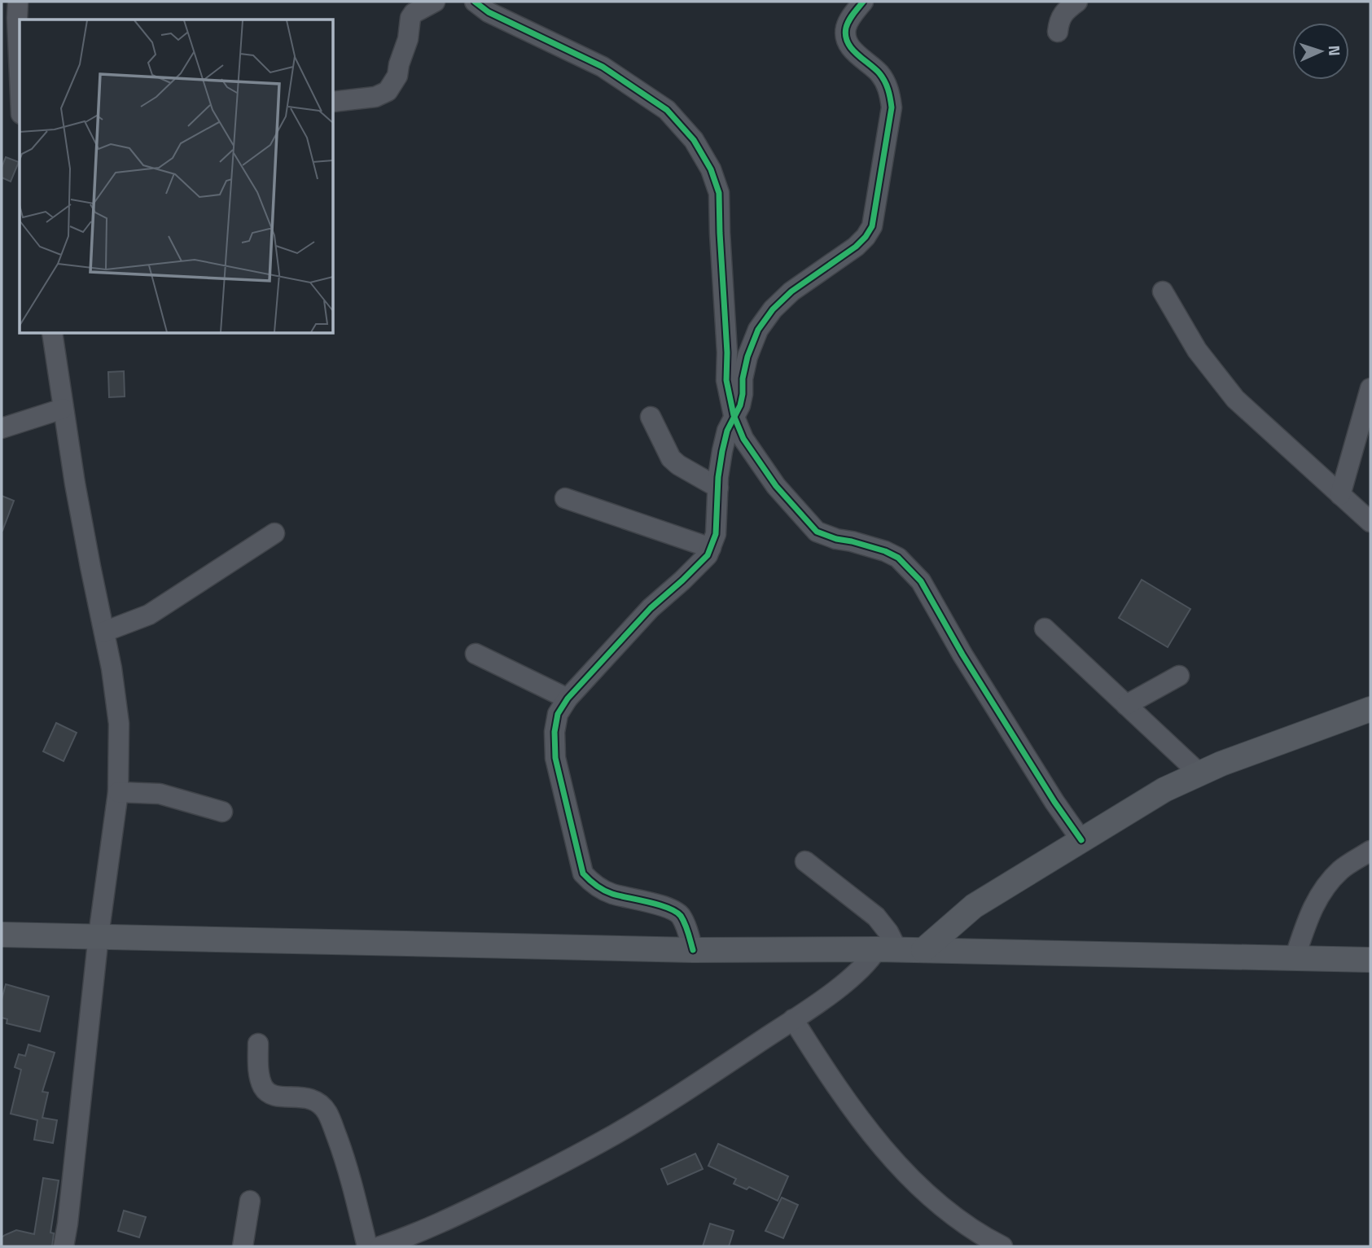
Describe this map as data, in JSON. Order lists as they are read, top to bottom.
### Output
{
  "north": "right"
}
